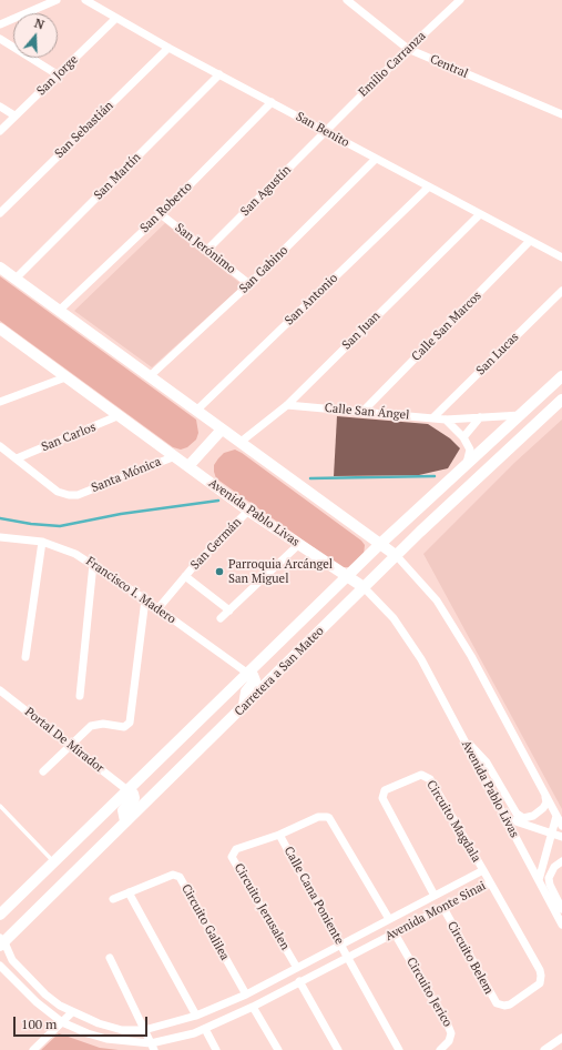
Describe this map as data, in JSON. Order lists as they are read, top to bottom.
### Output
{
  "streets": {
    "main road": ["Avenida Pablo Livas", "Carretera a San Mateo"],
    "street": [
      "Emilio Carranza",
      "Central",
      "San Jorge",
      "San Sebastián",
      "San Benito",
      "San Martín",
      "San Agustín",
      "San Roberto",
      "San Jerónimo",
      "San Gabino",
      "San Antonio",
      "Calle San Marcos",
      "San Juan",
      "San Lucas",
      "Calle San Ángel",
      "San Carlos",
      "Santa Mónica",
      "San Germán",
      "Francisco I. Madero",
      "Portal De Mirador",
      "Circuito Magdala",
      "Calle Cana Poniente",
      "Circuito Jerusalen",
      "Avenida Monte Sinai",
      "Circuito Galilea",
      "Circuito Belem",
      "Circuito Jerico"
    ]
  },
  "crossings": [
    ["Emilio Carranza", "Central"],
    ["Emilio Carranza", "San Benito"],
    ["Emilio Carranza", "San Agustín"],
    ["San Jorge", "San Benito"],
    ["San Sebastián", "San Benito"],
    ["San Benito", "San Martín"],
    ["San Benito", "San Agustín"],
    ["San Benito", "San Roberto"],
    ["San Benito", "San Gabino"],
    ["San Benito", "San Antonio"],
    ["San Benito", "Calle San Marcos"],
    ["San Benito", "San Juan"],
    ["San Agustín", "San Jerónimo"],
    ["San Roberto", "San Jerónimo"],
    ["San Jerónimo", "San Gabino"],
    ["Calle San Marcos", "Calle San Ángel"],
    ["San Juan", "Calle San Ángel"],
    ["San Lucas", "Calle San Ángel"],
    ["Calle San Ángel", "Carretera a San Mateo"],
    ["San Carlos", "Santa Mónica"],
    ["San Carlos", "Avenida Pablo Livas"],
    ["Santa Mónica", "Avenida Pablo Livas"],
    ["Avenida Pablo Livas", "San Germán"],
    ["Avenida Pablo Livas", "Carretera a San Mateo"],
    ["Francisco I. Madero", "Carretera a San Mateo"],
    ["Carretera a San Mateo", "Portal De Mirador"],
    ["Carretera a San Mateo", "Avenida Monte Sinai"],
    ["Circuito Magdala", "Avenida Monte Sinai"],
    ["Calle Cana Poniente", "Circuito Jerusalen"],
    ["Calle Cana Poniente", "Avenida Monte Sinai"],
    ["Circuito Jerusalen", "Avenida Monte Sinai"],
    ["Avenida Monte Sinai", "Circuito Galilea"],
    ["Avenida Monte Sinai", "Circuito Belem"],
    ["Avenida Monte Sinai", "Circuito Jerico"]
  ],
  "places": ["Parroquia Arcángel San Miguel"],
  "scale_bar": "100 m",
  "north": "top"
}
